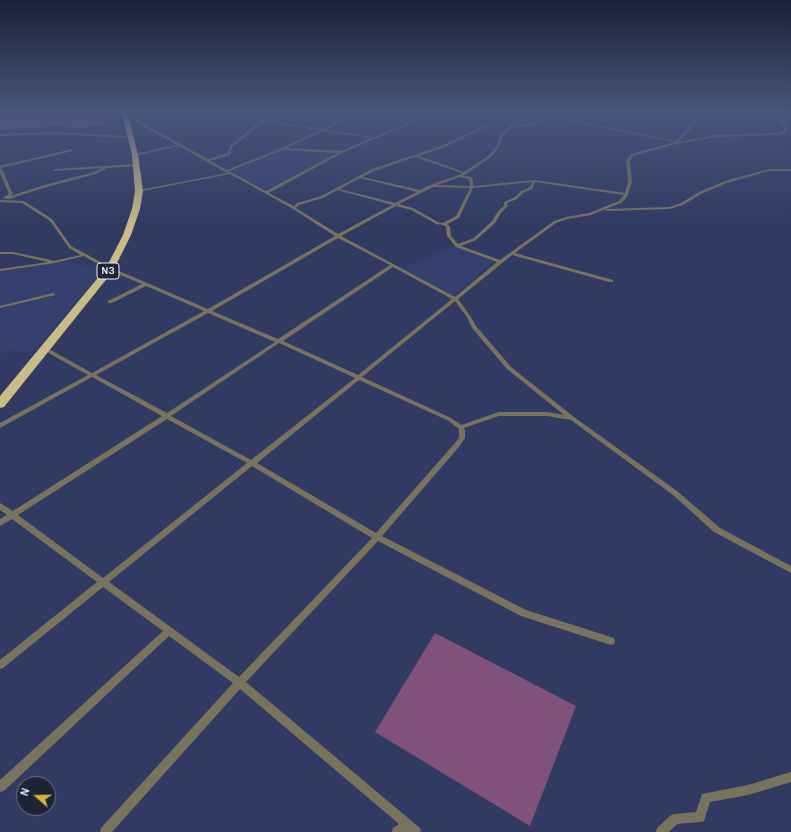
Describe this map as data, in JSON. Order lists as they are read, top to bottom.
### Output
{
  "streets": {
    "highway": ["N3"]
  },
  "north": "left"
}
